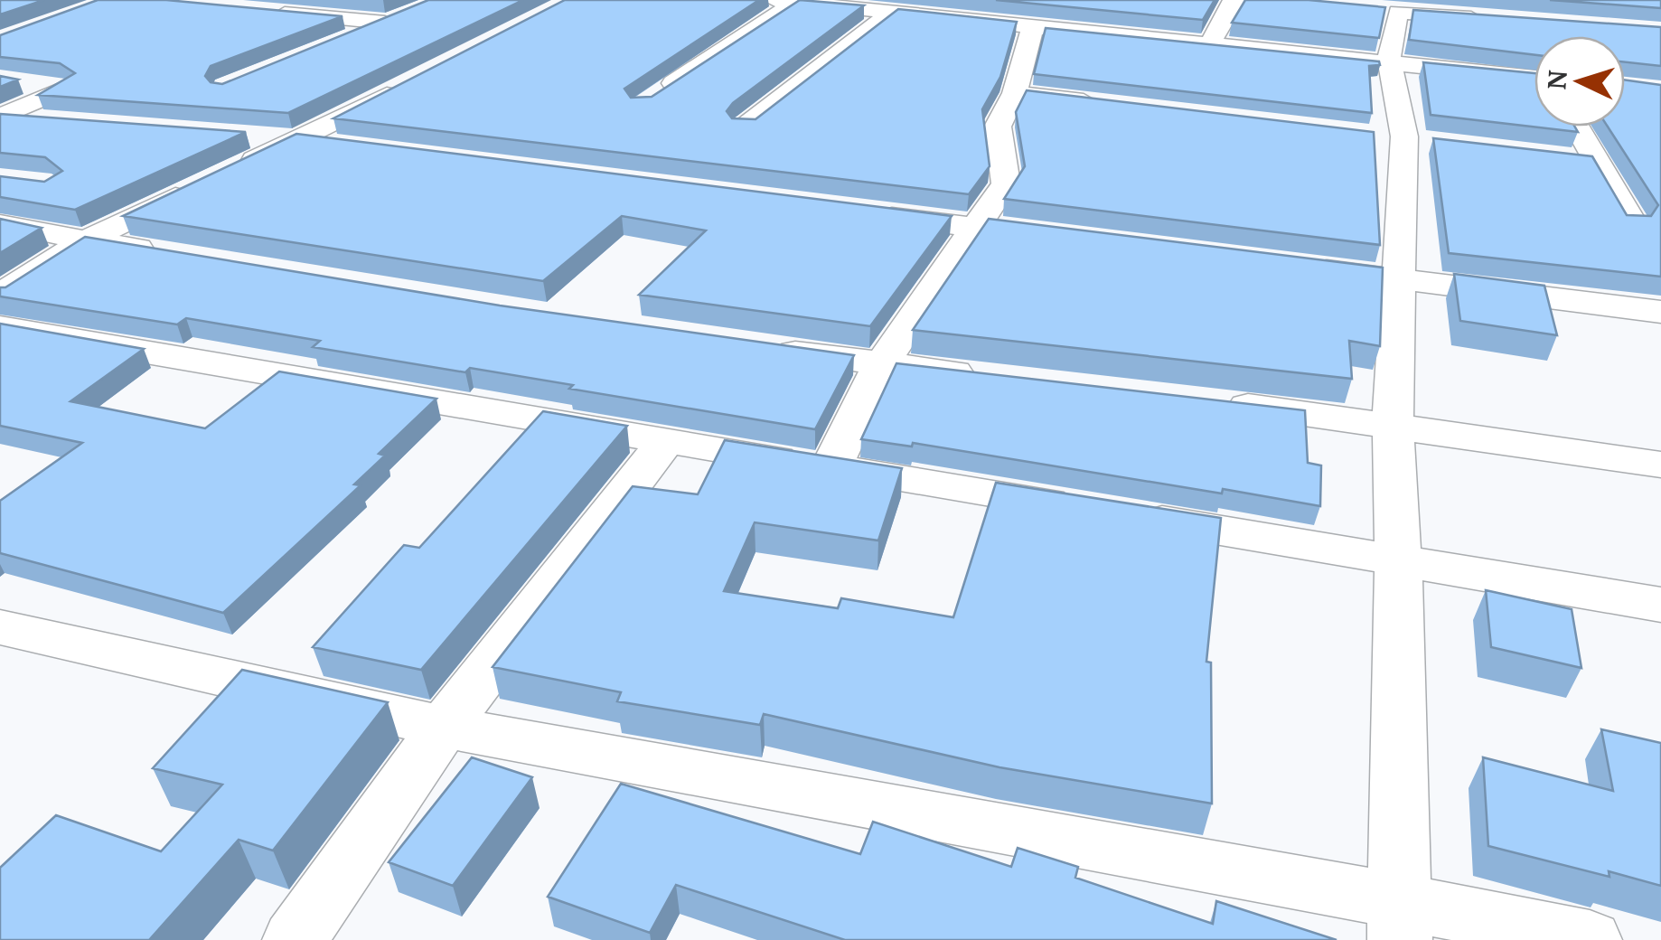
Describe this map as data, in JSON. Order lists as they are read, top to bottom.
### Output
{
  "north": "left"
}
